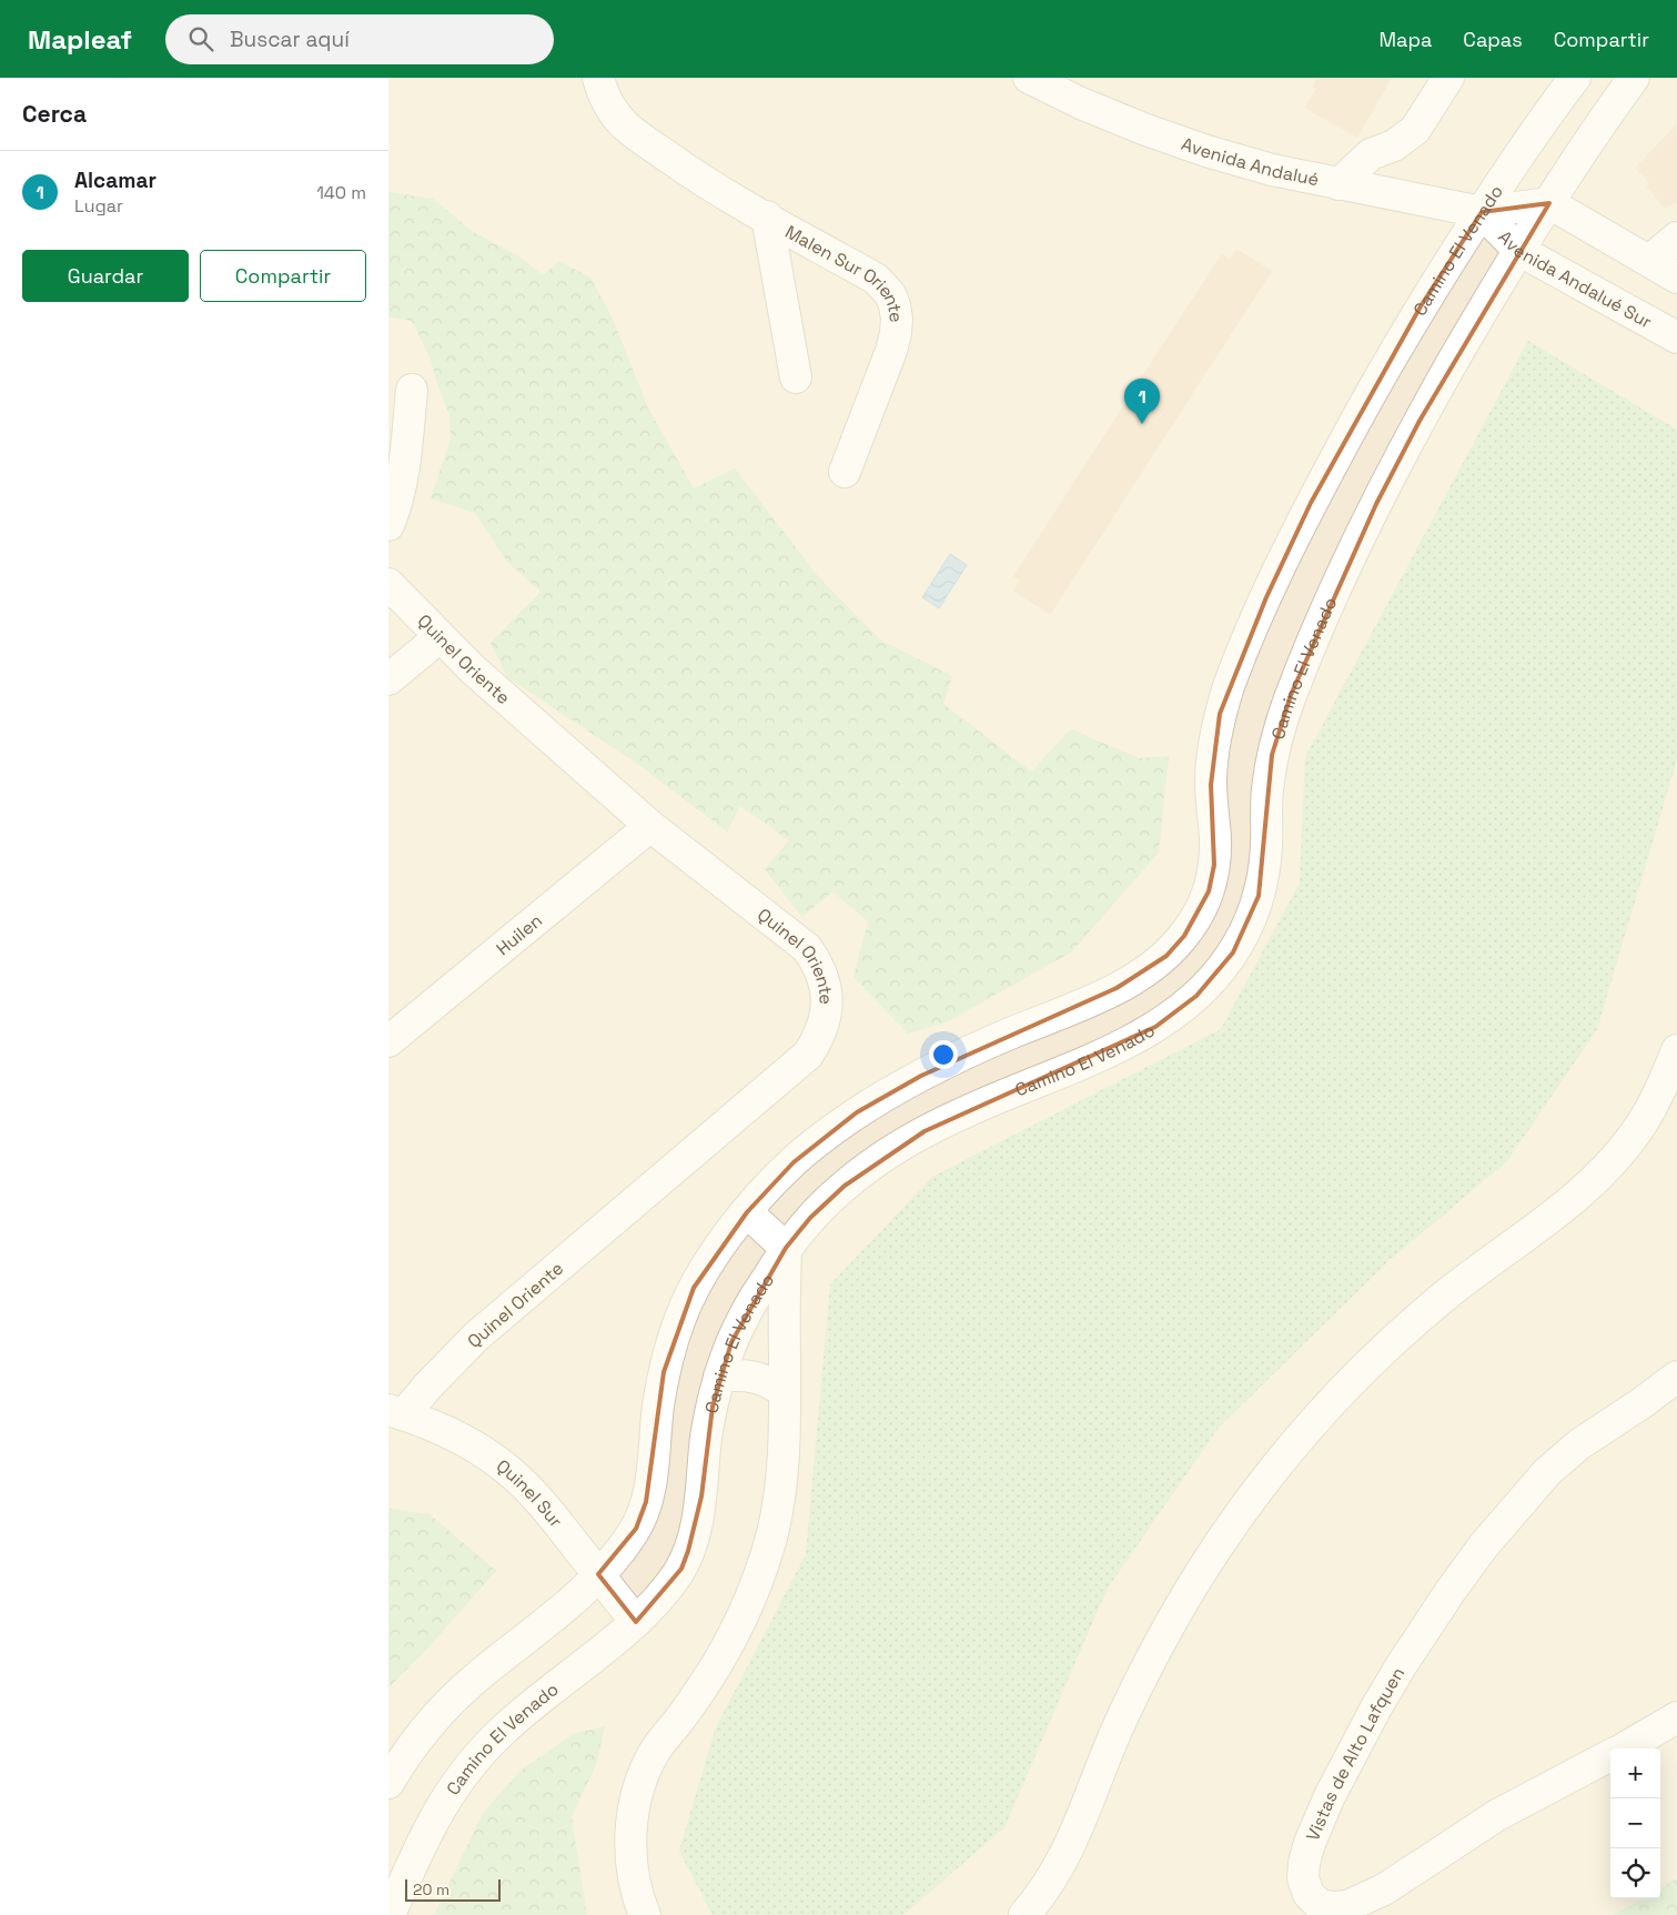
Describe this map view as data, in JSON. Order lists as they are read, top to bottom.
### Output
{
  "streets": {
    "street": [
      "Avenida Andalué",
      "Camino El Venado",
      "Malen Sur Oriente",
      "Avenida Andalué Sur",
      "Quinel Oriente",
      "Huilen",
      "Quinel Sur",
      "Vistas de Alto Lafquen"
    ]
  },
  "crossings": [
    ["Avenida Andalué", "Camino El Venado"],
    ["Avenida Andalué", "Avenida Andalué Sur"],
    ["Camino El Venado", "Avenida Andalué Sur"],
    ["Camino El Venado", "Quinel Sur"],
    ["Quinel Oriente", "Huilen"],
    ["Quinel Oriente", "Quinel Sur"]
  ],
  "scale_bar": "20 m",
  "page": {
    "header": "Mapleaf",
    "search": "Buscar aquí",
    "nav": ["Mapa", "Capas", "Compartir"],
    "heading": "Cerca",
    "list": [
      {
        "mark": "1",
        "name": "Alcamar",
        "note": "Lugar",
        "value": "140 m"
      }
    ],
    "buttons": ["Guardar", "Compartir"],
    "pins": "1",
    "map_buttons": ["+", "−"],
    "scale": "20 m"
  }
}
